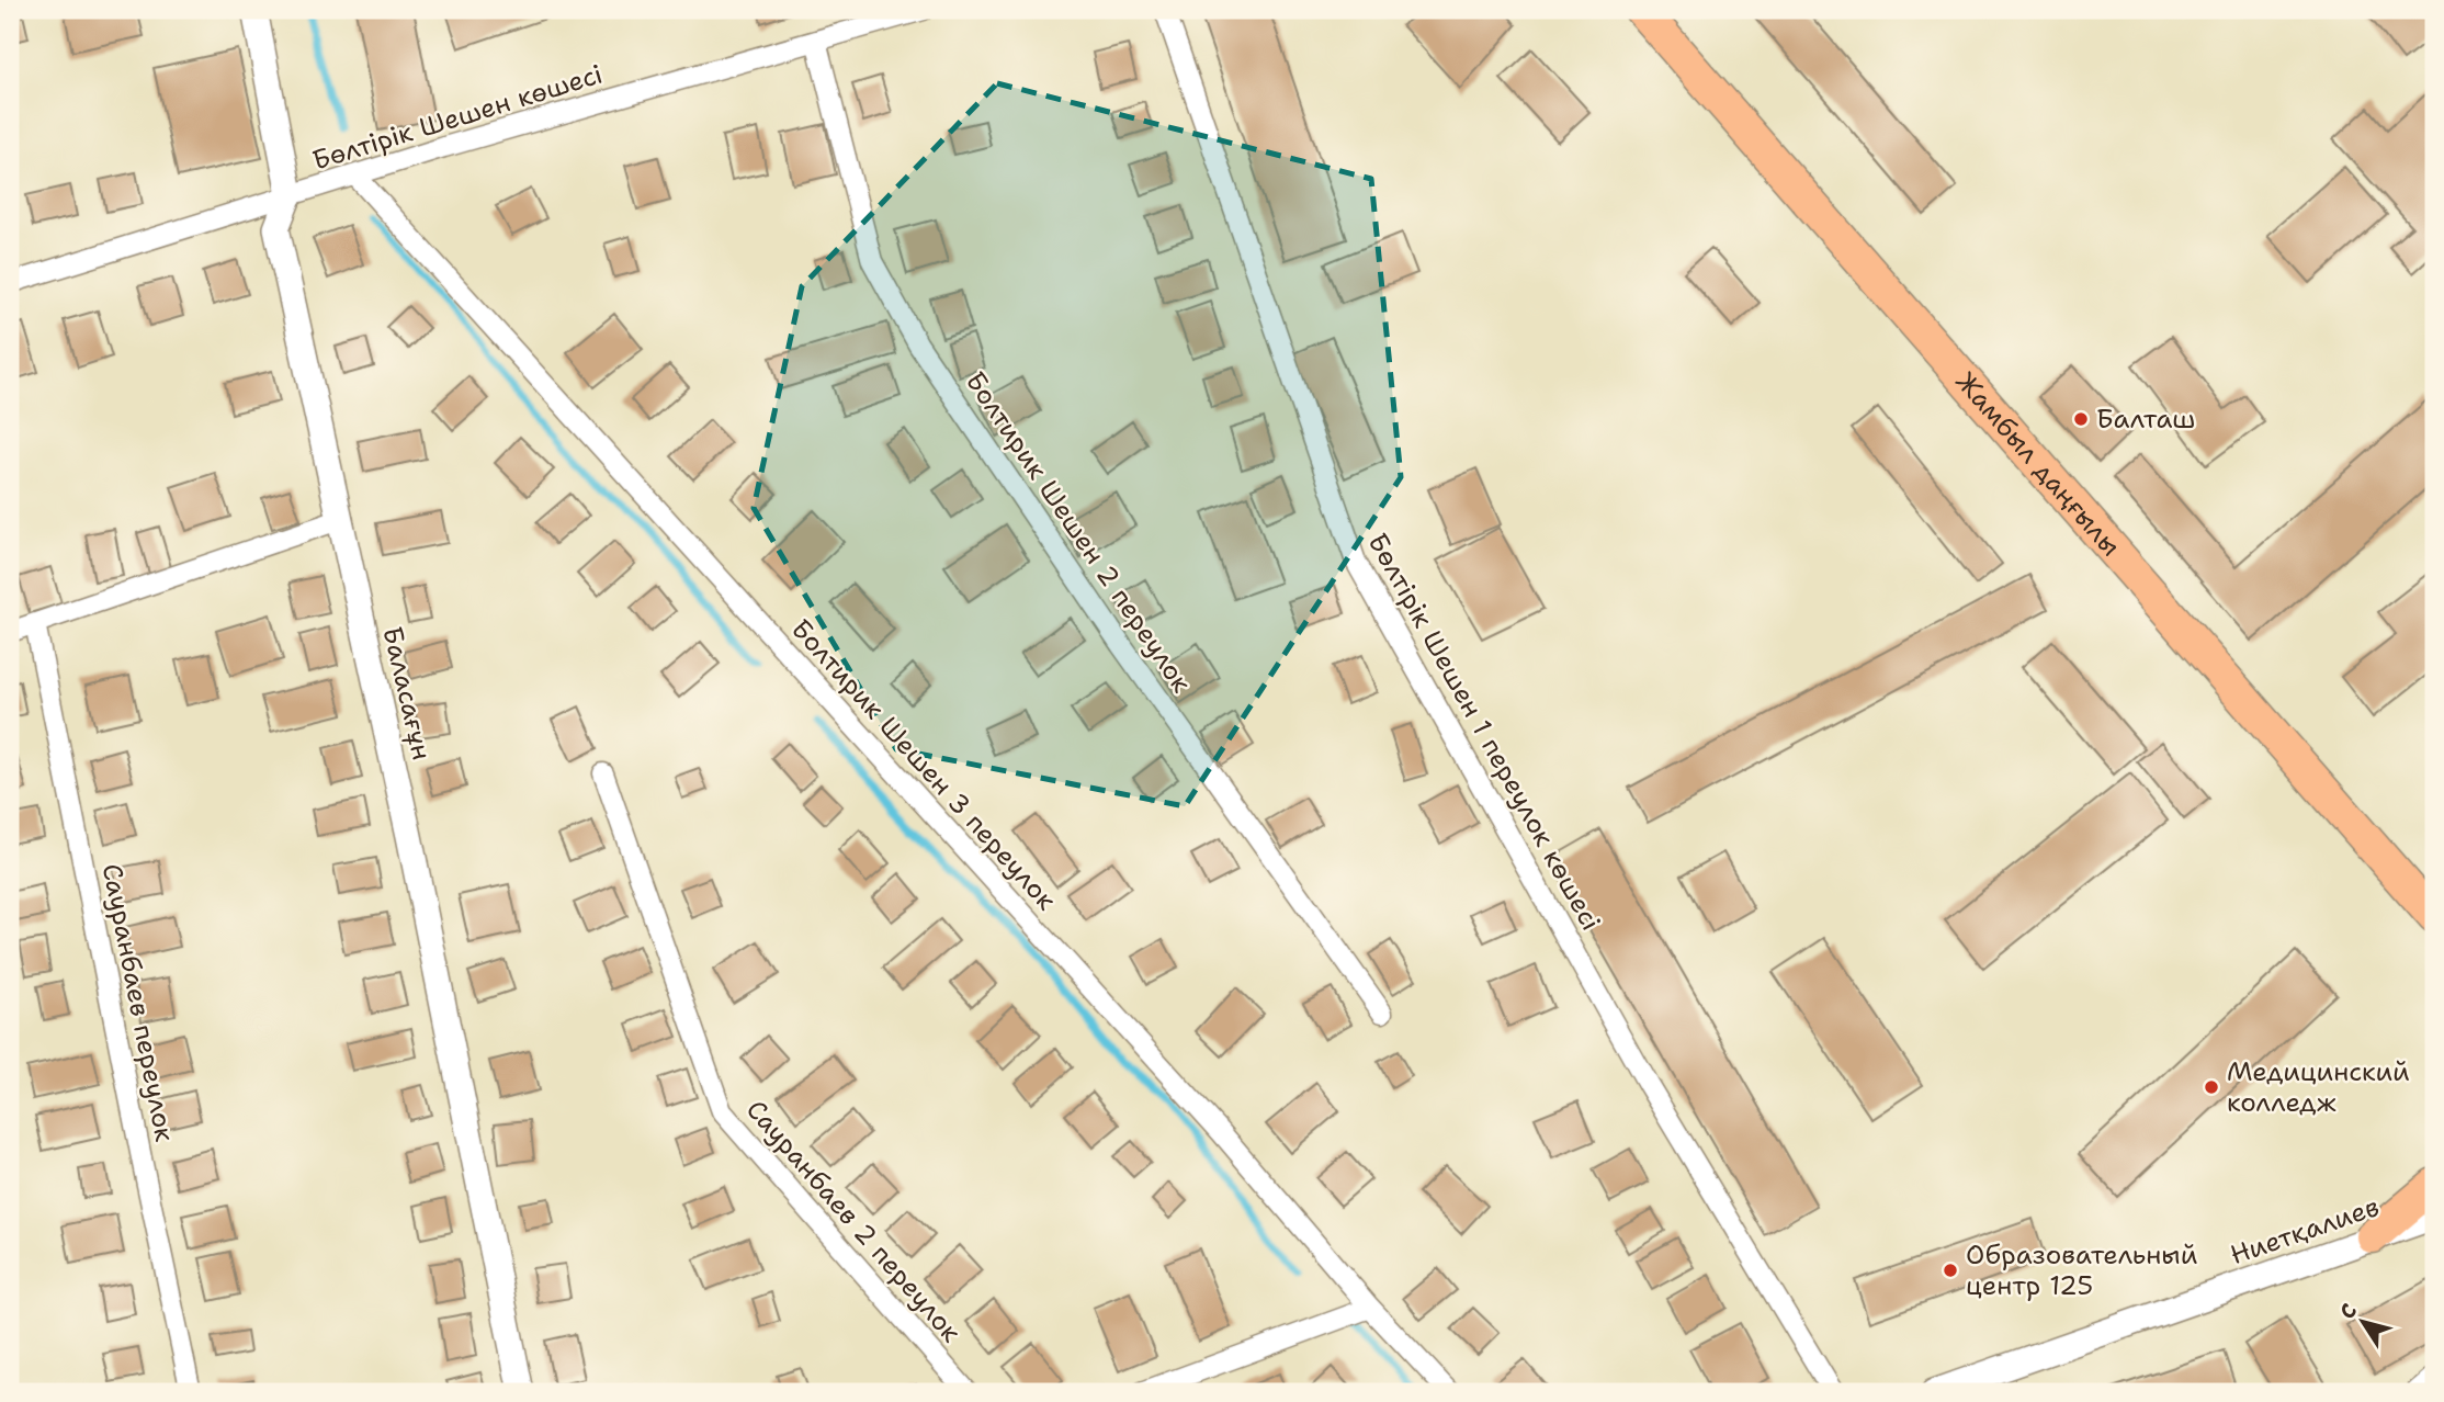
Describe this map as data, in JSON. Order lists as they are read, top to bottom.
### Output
{
  "streets": {
    "main road": ["Жамбыл даңғылы"],
    "street": [
      "Бөлтірік Шешен көшесі",
      "Болтирик Шешен 2 переулок",
      "Баласағұн",
      "Бөлтірік Шешен 1 переулок көшесі",
      "Болтирик Шешен 3 переулок",
      "Сауранбаев переулок",
      "Сауранбаев 2 переулок",
      "Ниетқалиев"
    ]
  },
  "crossings": [
    ["Бөлтірік Шешен көшесі", "Болтирик Шешен 2 переулок"],
    ["Бөлтірік Шешен көшесі", "Баласағұн"],
    ["Бөлтірік Шешен көшесі", "Болтирик Шешен 3 переулок"]
  ],
  "places": ["Балташ", "Медицинский колледж", "Образовательный центр 125"],
  "north": "top left"
}
